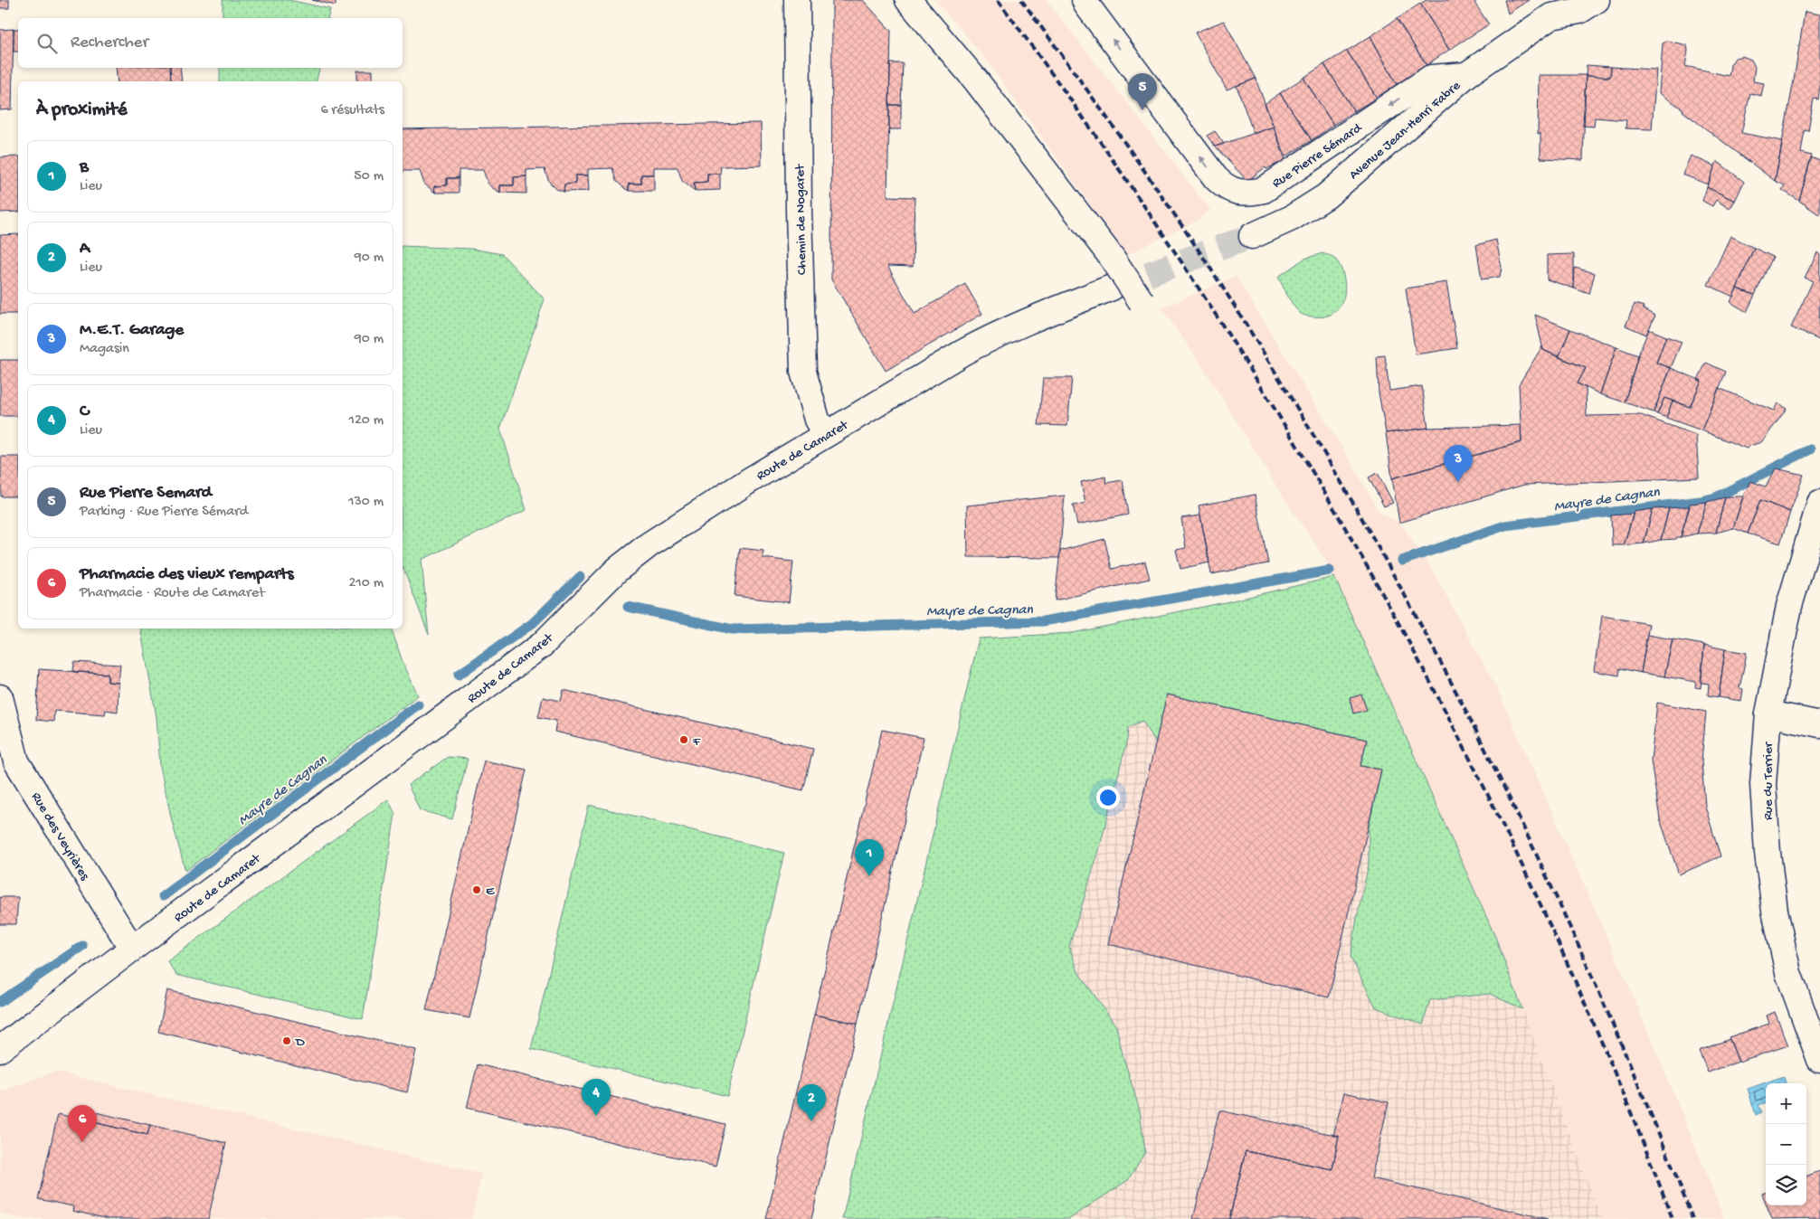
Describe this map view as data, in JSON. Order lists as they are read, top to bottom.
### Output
{
  "streets": {
    "main road": [
      "Avenue Jean-Henri Fabre",
      "Rue Pierre Sémard",
      "Chemin de Nogaret",
      "Route de Camaret",
      "Rue du Terrier",
      "Rue des Veyrières"
    ]
  },
  "crossings": [
    ["Avenue Jean-Henri Fabre", "Rue Pierre Sémard"],
    ["Chemin de Nogaret", "Route de Camaret"],
    ["Route de Camaret", "Rue des Veyrières"]
  ],
  "water": ["Mayre de Cagnan"],
  "places": ["F", "E", "D"],
  "page": {
    "search": "Rechercher",
    "pins": [
      "5",
      "3",
      "1",
      "4",
      "2",
      "6"
    ],
    "heading": ["À proximité", "6 résultats"],
    "list": [
      {
        "mark": "1",
        "name": "B",
        "note": "Lieu",
        "value": "50 m"
      },
      {
        "mark": "2",
        "name": "A",
        "note": "Lieu",
        "value": "90 m"
      },
      {
        "mark": "3",
        "name": "M.E.T. Garage",
        "note": "Magasin",
        "value": "90 m"
      },
      {
        "mark": "4",
        "name": "C",
        "note": "Lieu",
        "value": "120 m"
      },
      {
        "mark": "5",
        "name": "Rue Pierre Semard",
        "note": "Parking · Rue Pierre Sémard",
        "value": "130 m"
      },
      {
        "mark": "6",
        "name": "Pharmacie des vieux remparts",
        "note": "Pharmacie · Route de Camaret",
        "value": "210 m"
      }
    ],
    "map_buttons": ["+", "−"]
  }
}
